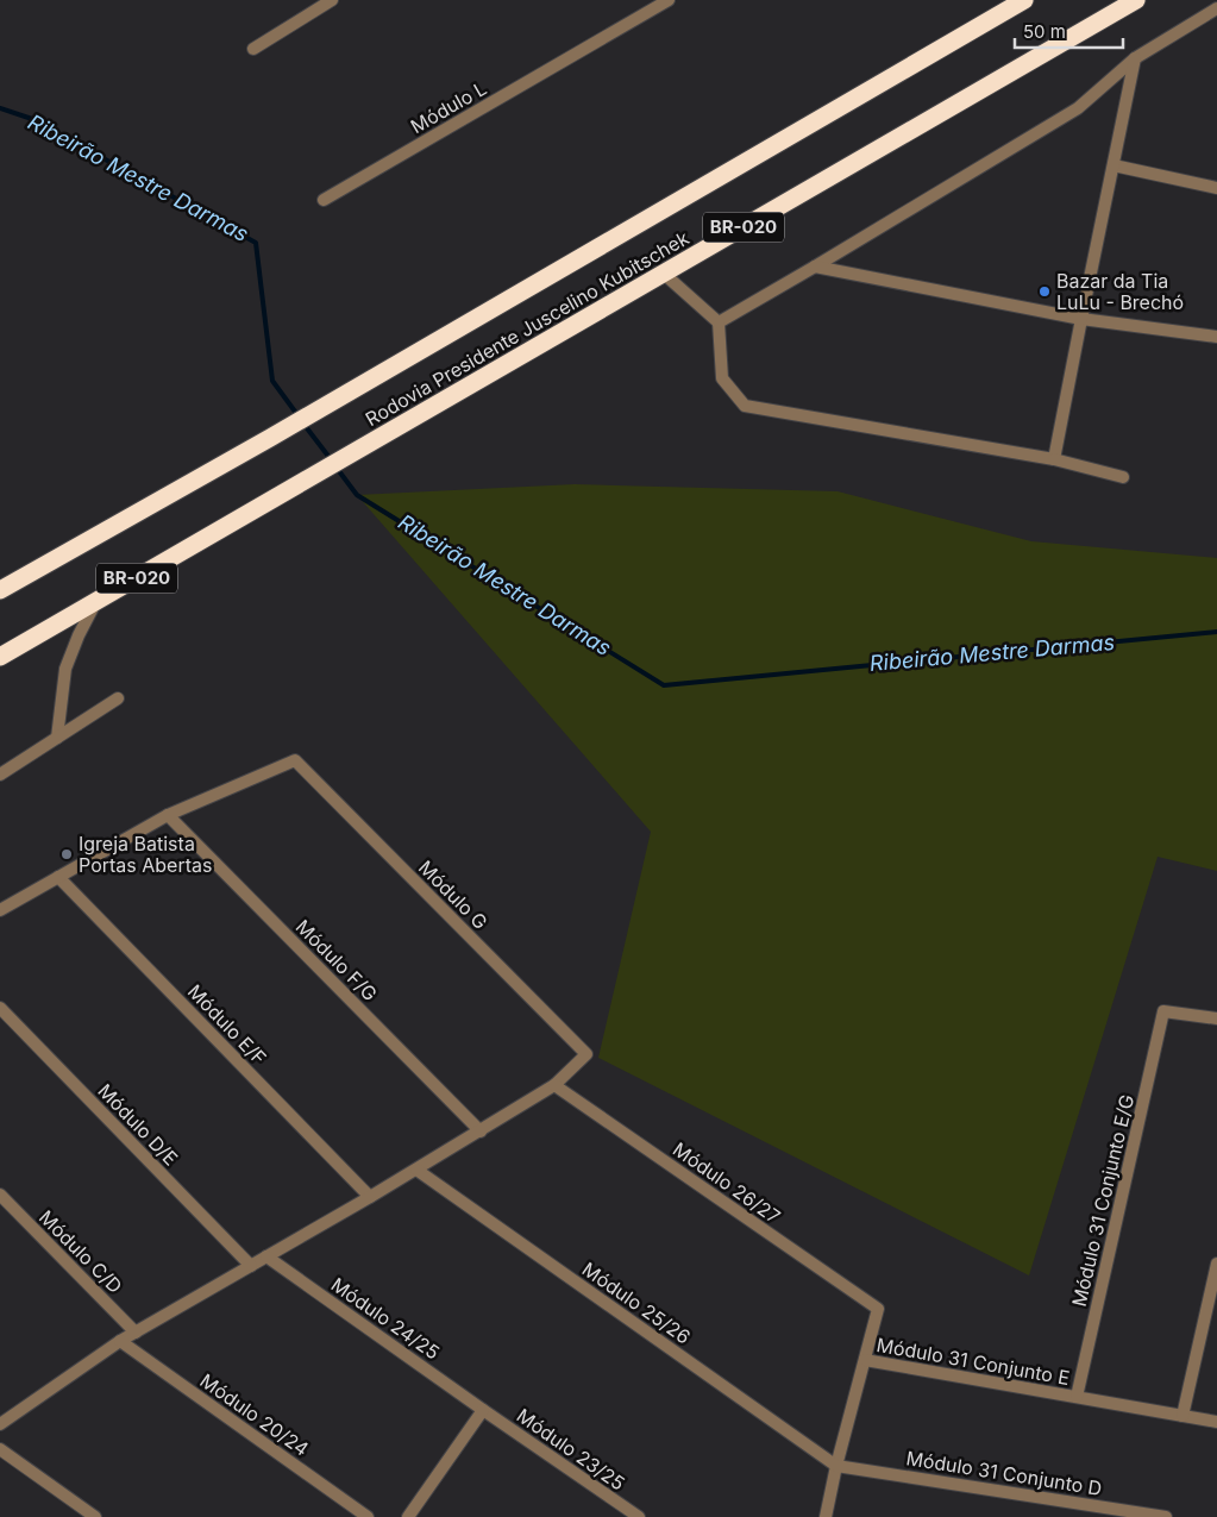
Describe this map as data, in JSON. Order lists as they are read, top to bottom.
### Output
{
  "streets": {
    "highway": ["BR-020", "Rodovia Presidente Juscelino Kubitschek"],
    "street": [
      "Módulo L",
      "Módulo G",
      "Módulo F/G",
      "Módulo E/F",
      "Módulo D/E",
      "Módulo 26/27",
      "Módulo 31 Conjunto E/G",
      "Módulo C/D",
      "Módulo 25/26",
      "Módulo 24/25",
      "Módulo 31 Conjunto E",
      "Módulo 20/24",
      "Módulo 23/25",
      "Módulo 31 Conjunto D"
    ]
  },
  "crossings": [
    ["Módulo G", "Módulo F/G"],
    ["Módulo G", "Módulo 26/27"],
    ["Módulo 26/27", "Módulo 31 Conjunto E"],
    ["Módulo 31 Conjunto E/G", "Módulo 31 Conjunto E"],
    ["Módulo 25/26", "Módulo 31 Conjunto D"],
    ["Módulo 24/25", "Módulo 23/25"]
  ],
  "water": ["Ribeirão Mestre Darmas"],
  "places": ["Bazar da Tia LuLu - Brechó", "Igreja Batista Portas Abertas"],
  "scale_bar": "50 m"
}
